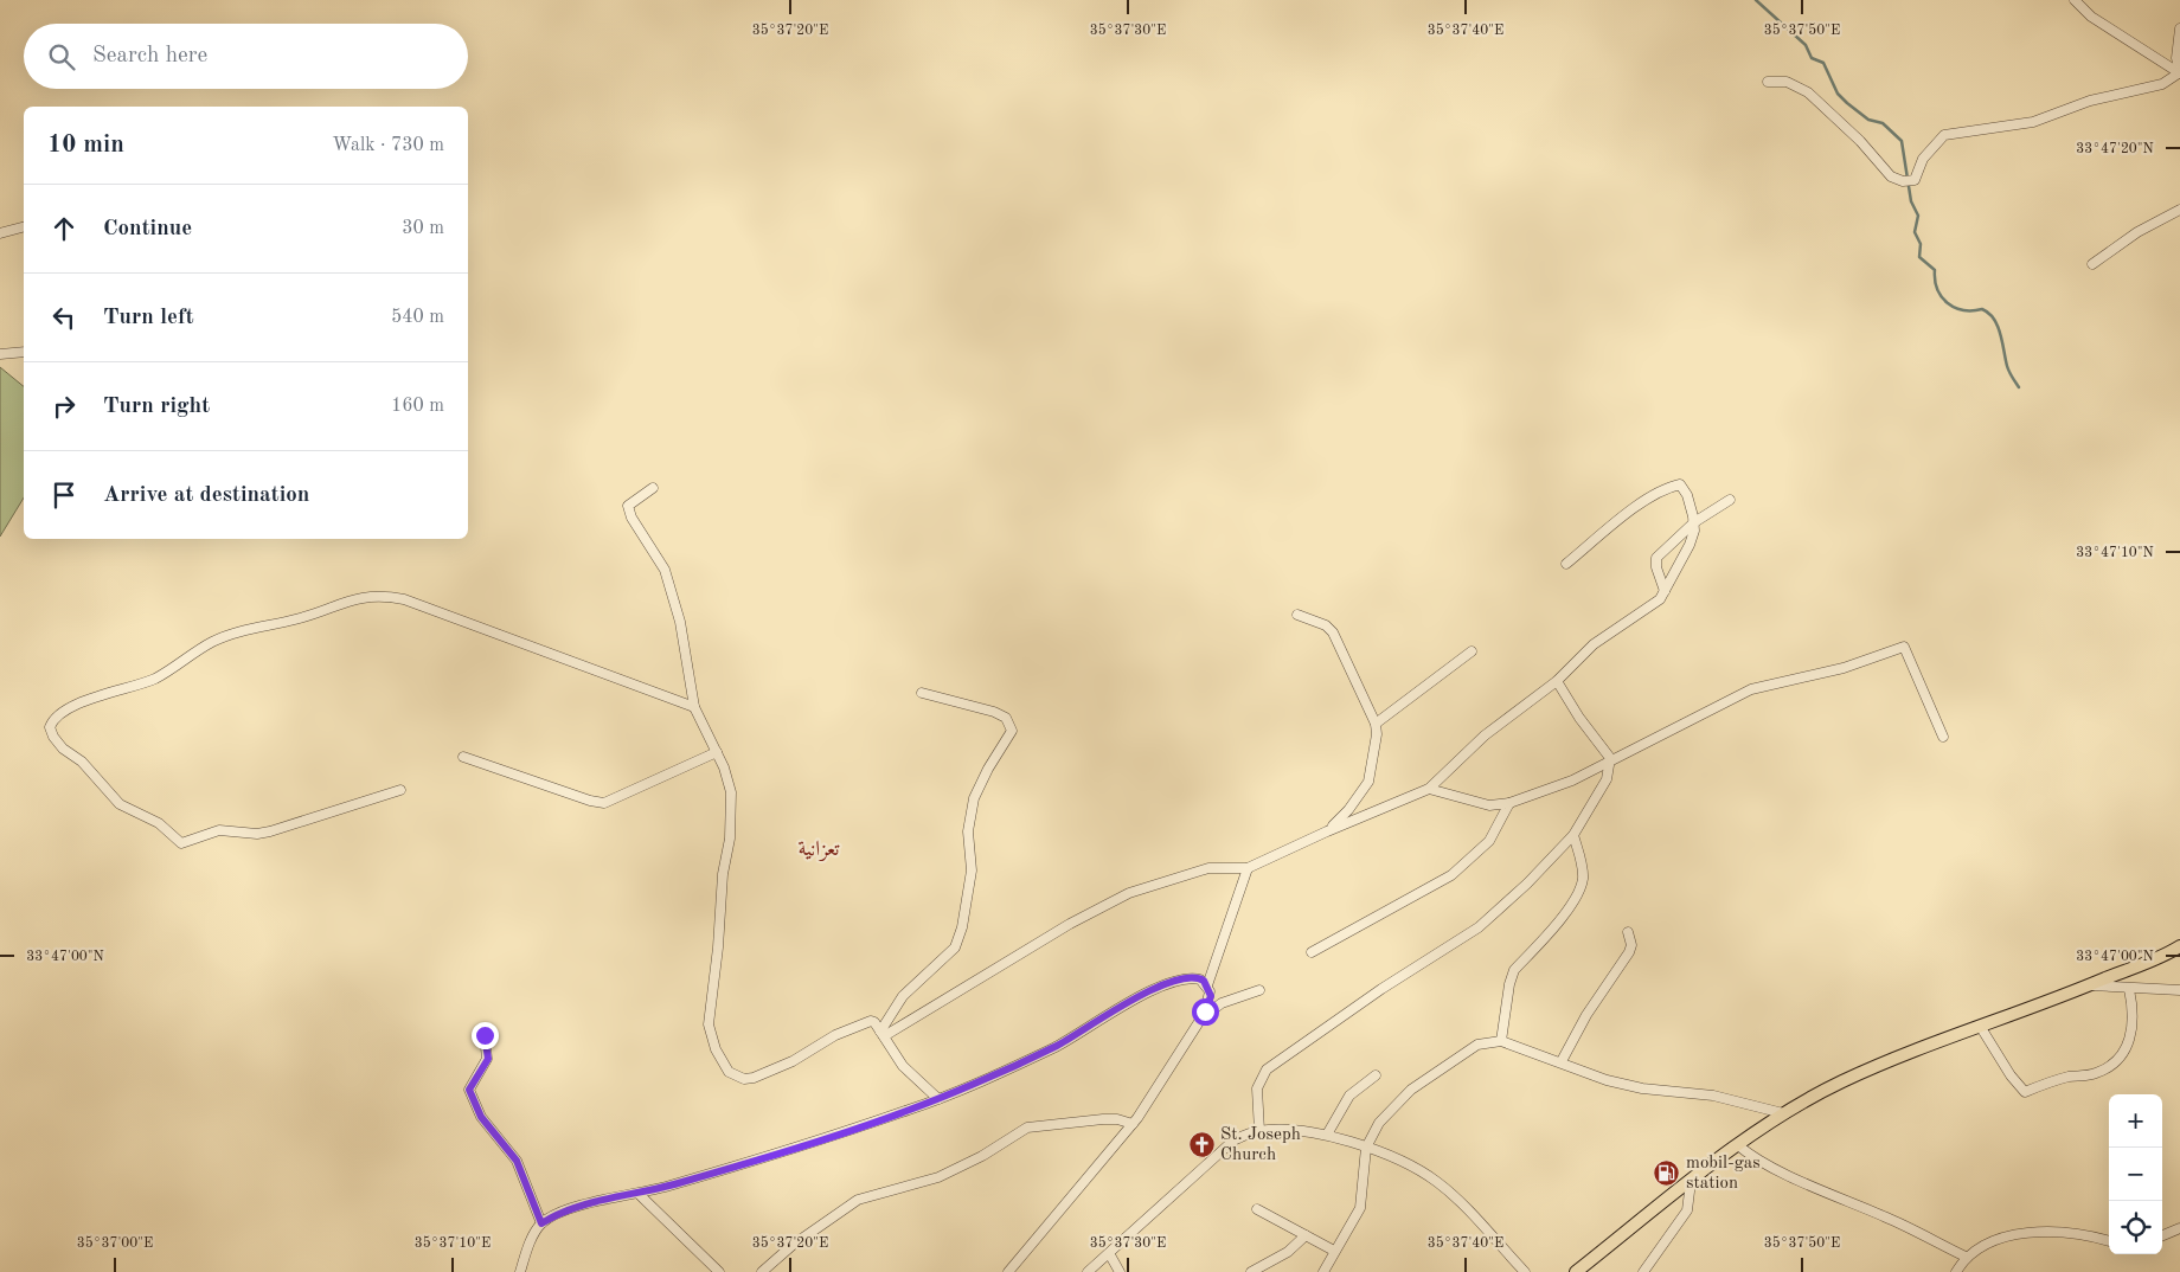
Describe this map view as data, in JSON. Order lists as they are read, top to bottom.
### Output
{
  "districts": ["تعزانية"],
  "places": {
    "church": ["St. Joseph Church"],
    "fuel station": ["mobil-gas station"]
  },
  "page": {
    "search": "Search here",
    "heading": ["10 min", "Walk · 730 m"],
    "list": [
      ["Continue", "30 m"],
      ["Turn left", "540 m"],
      ["Turn right", "160 m"],
      "Arrive at destination"
    ],
    "map_buttons": ["+", "−"]
  },
  "coordinates": [
    "35°37'20\"E",
    "35°37'30\"E",
    "35°37'40\"E",
    "35°37'50\"E",
    "33°47'20\"N",
    "33°47'10\"N",
    "33°47'00\"N",
    "35°37'00\"E",
    "35°37'10\"E"
  ]
}
